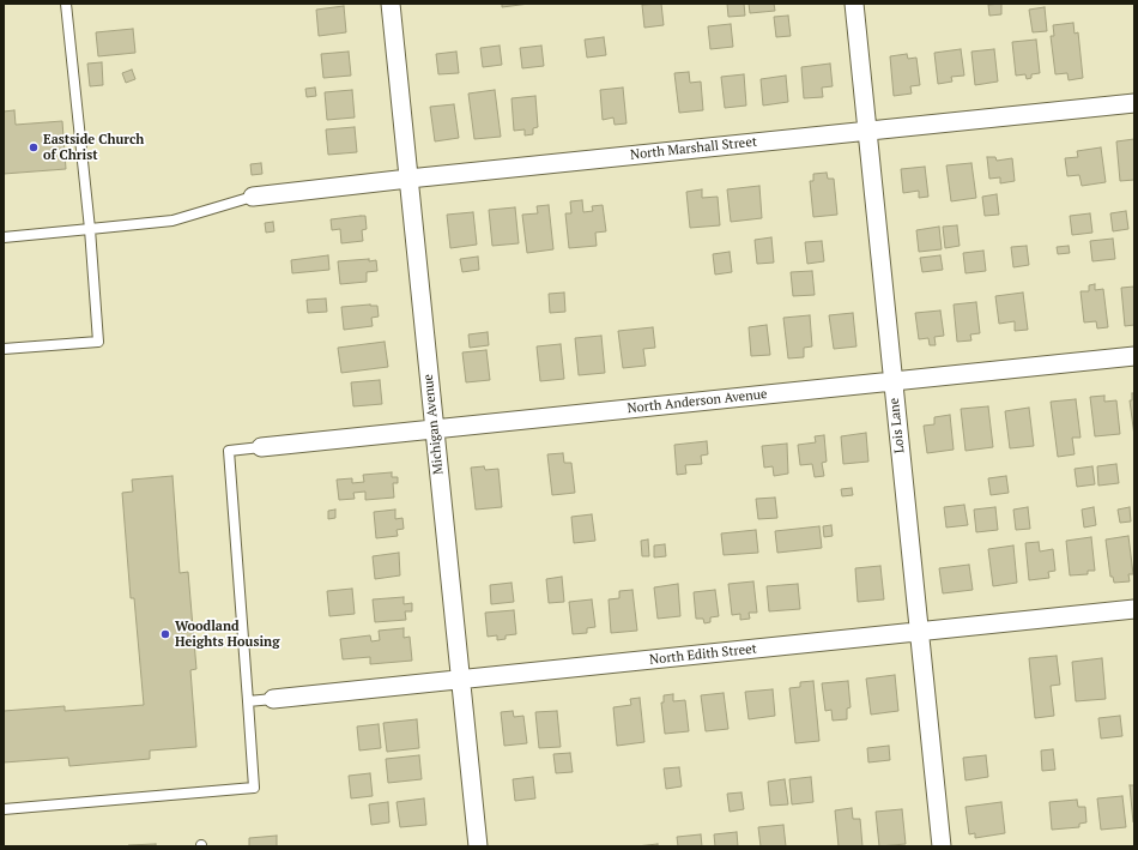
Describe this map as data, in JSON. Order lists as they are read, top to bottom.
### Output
{
  "streets": {
    "street": [
      "North Marshall Street",
      "North Anderson Avenue",
      "Michigan Avenue",
      "Lois Lane",
      "North Edith Street"
    ]
  },
  "crossings": [
    ["North Marshall Street", "Michigan Avenue"],
    ["North Marshall Street", "Lois Lane"],
    ["North Anderson Avenue", "Michigan Avenue"],
    ["North Anderson Avenue", "Lois Lane"],
    ["Michigan Avenue", "North Edith Street"],
    ["Lois Lane", "North Edith Street"]
  ],
  "places": ["Eastside Church of Christ", "Woodland Heights Housing"]
}
